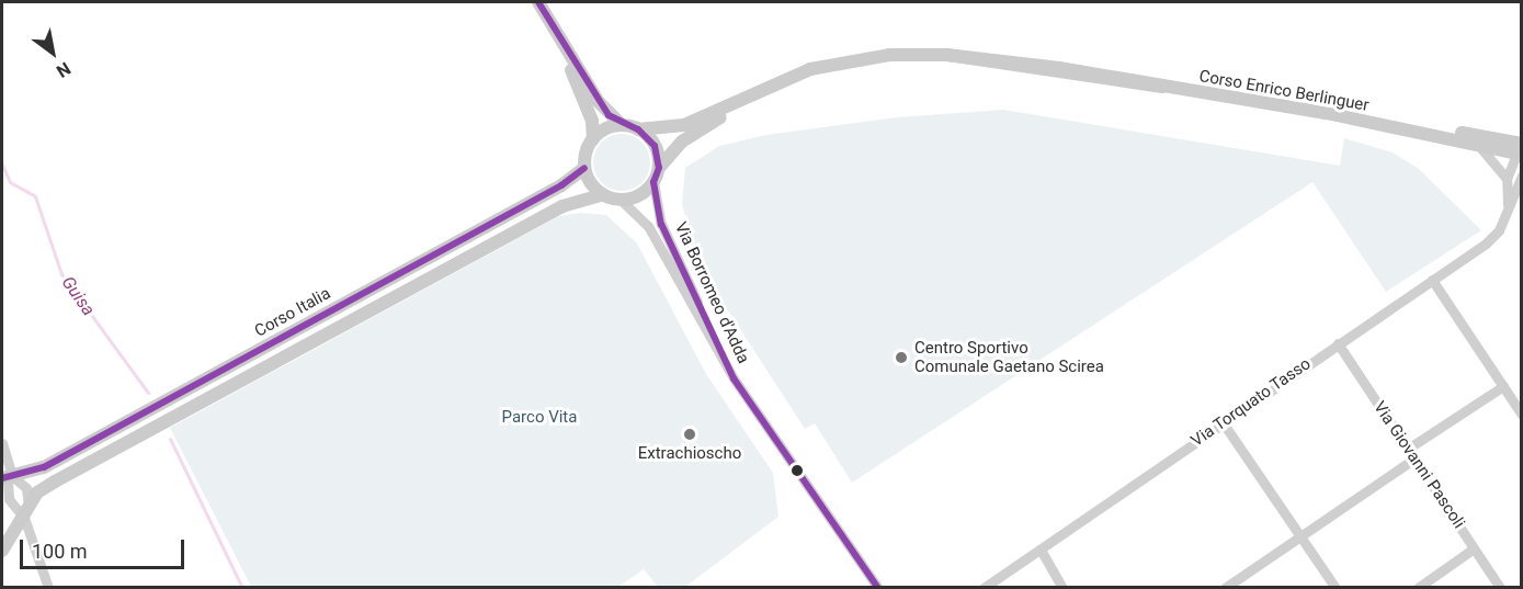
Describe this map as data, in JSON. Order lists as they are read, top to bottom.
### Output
{
  "streets": {
    "street": [
      "Corso Enrico Berlinguer",
      "Via Borromeo d'Adda",
      "Corso Italia",
      "Via Torquato Tasso",
      "Via Giovanni Pascoli"
    ]
  },
  "crossings": [
    ["Corso Enrico Berlinguer", "Via Borromeo d'Adda"],
    ["Corso Enrico Berlinguer", "Corso Italia"],
    ["Via Borromeo d'Adda", "Corso Italia"],
    ["Via Torquato Tasso", "Via Giovanni Pascoli"]
  ],
  "water": ["Guisa"],
  "parks": ["Parco Vita"],
  "places": ["Centro Sportivo Comunale Gaetano Scirea", "Extrachioscho"],
  "scale_bar": "100 m",
  "north": "bottom right"
}
